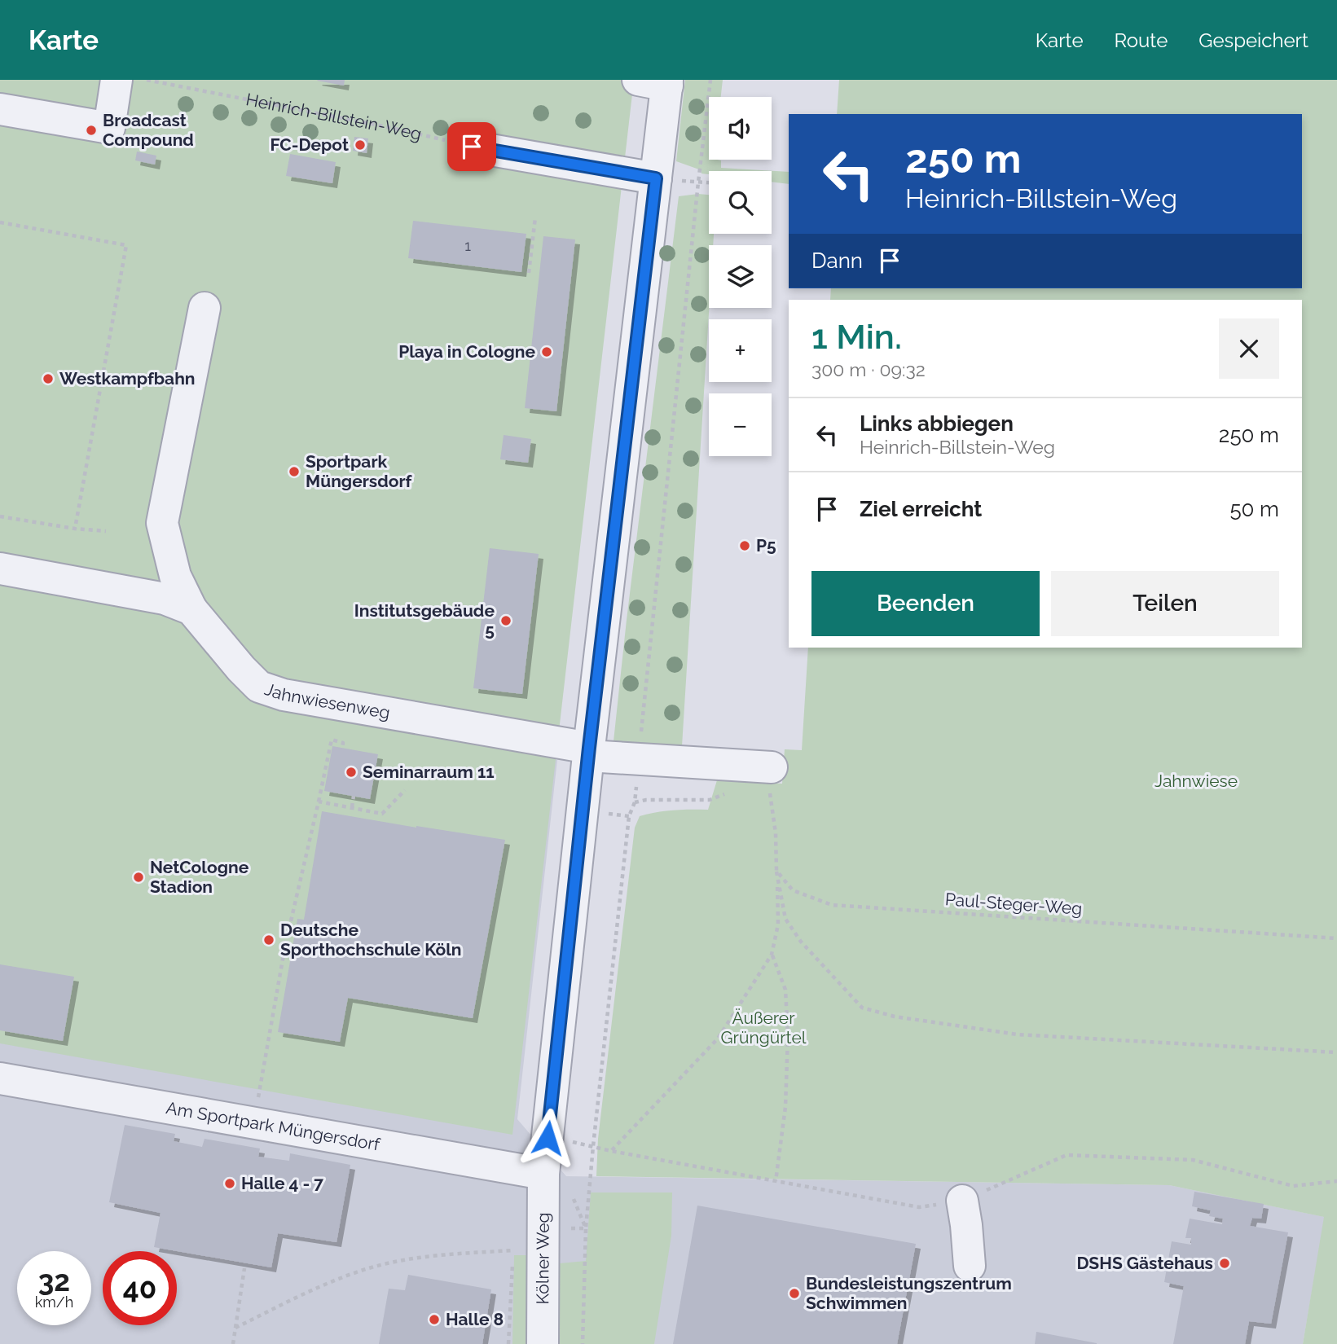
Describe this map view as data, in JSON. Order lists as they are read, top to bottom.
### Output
{
  "streets": {
    "street": ["Jahnwiesenweg", "Am Sportpark Müngersdorf", "Kölner Weg"],
    "path": ["Heinrich-Billstein-Weg", "Paul-Steger-Weg"]
  },
  "crossings": [
    ["Jahnwiesenweg", "Kölner Weg"],
    ["Am Sportpark Müngersdorf", "Kölner Weg"]
  ],
  "parks": ["Jahnwiese", "Äußerer Grüngürtel"],
  "places": [
    "Broadcast Compound",
    "FC-Depot",
    "Playa in Cologne",
    "Westkampfbahn",
    "Sportpark Müngersdorf",
    "P5",
    "Institutsgebäude 5",
    "Seminarraum 11",
    "NetCologne Stadion",
    "Deutsche Sporthochschule Köln",
    "Halle 4 - 7",
    "DSHS Gästehaus",
    "Bundesleistungszentrum Schwimmen",
    "Halle 8"
  ],
  "house_numbers": ["1"],
  "page": {
    "header": "Karte",
    "nav": ["Karte", "Route", "Gespeichert"],
    "map_buttons": ["+", "−"],
    "turn": ["250 m", "Heinrich-Billstein-Weg"],
    "then": "Dann",
    "heading": ["1 Min.", "300 m · 09:32"],
    "list": [
      {
        "name": "Links abbiegen",
        "note": "Heinrich-Billstein-Weg",
        "value": "250 m"
      },
      {
        "name": "Ziel erreicht",
        "value": "50 m"
      }
    ],
    "buttons": ["Beenden", "Teilen"],
    "speed": "32 km/h",
    "limit": "40"
  }
}
